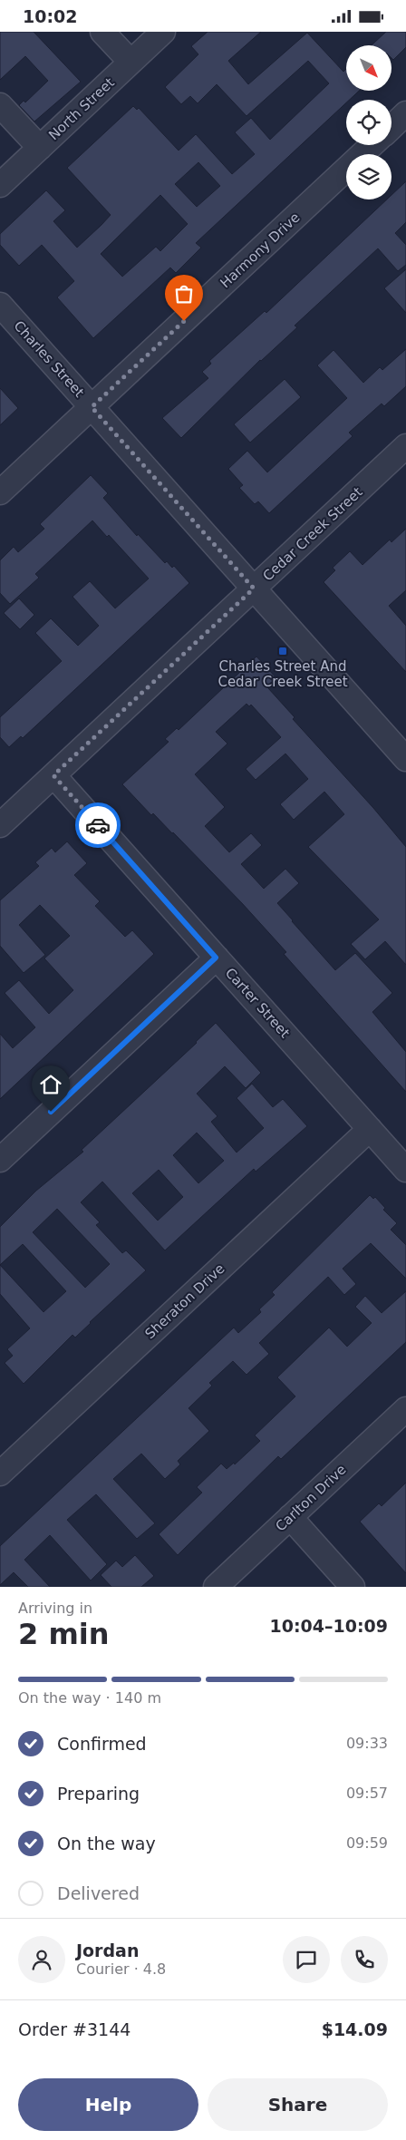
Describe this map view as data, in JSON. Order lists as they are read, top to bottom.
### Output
{
  "streets": {
    "street": [
      "North Street",
      "Harmony Drive",
      "Charles Street",
      "Cedar Creek Street",
      "Carter Street",
      "Sheraton Drive",
      "Carlton Drive"
    ]
  },
  "crossings": [
    ["Harmony Drive", "Charles Street"],
    ["Charles Street", "Cedar Creek Street"],
    ["Cedar Creek Street", "Carter Street"],
    ["Carter Street", "Sheraton Drive"]
  ],
  "places": {
    "transit": ["Charles Street And Cedar Creek Street"]
  },
  "north": "bottom right",
  "page": {
    "status": "10:02",
    "heading": ["2 min", "Arriving in", "10:04–10:09"],
    "panel": [
      "Jordan",
      "Courier · 4.8",
      "Order #3144",
      "$14.09"
    ],
    "bar": "On the way · 140 m",
    "list": [
      ["Confirmed", "09:33"],
      ["Preparing", "09:57"],
      ["On the way", "09:59"],
      "Delivered"
    ],
    "buttons": ["Help", "Share"]
  }
}
